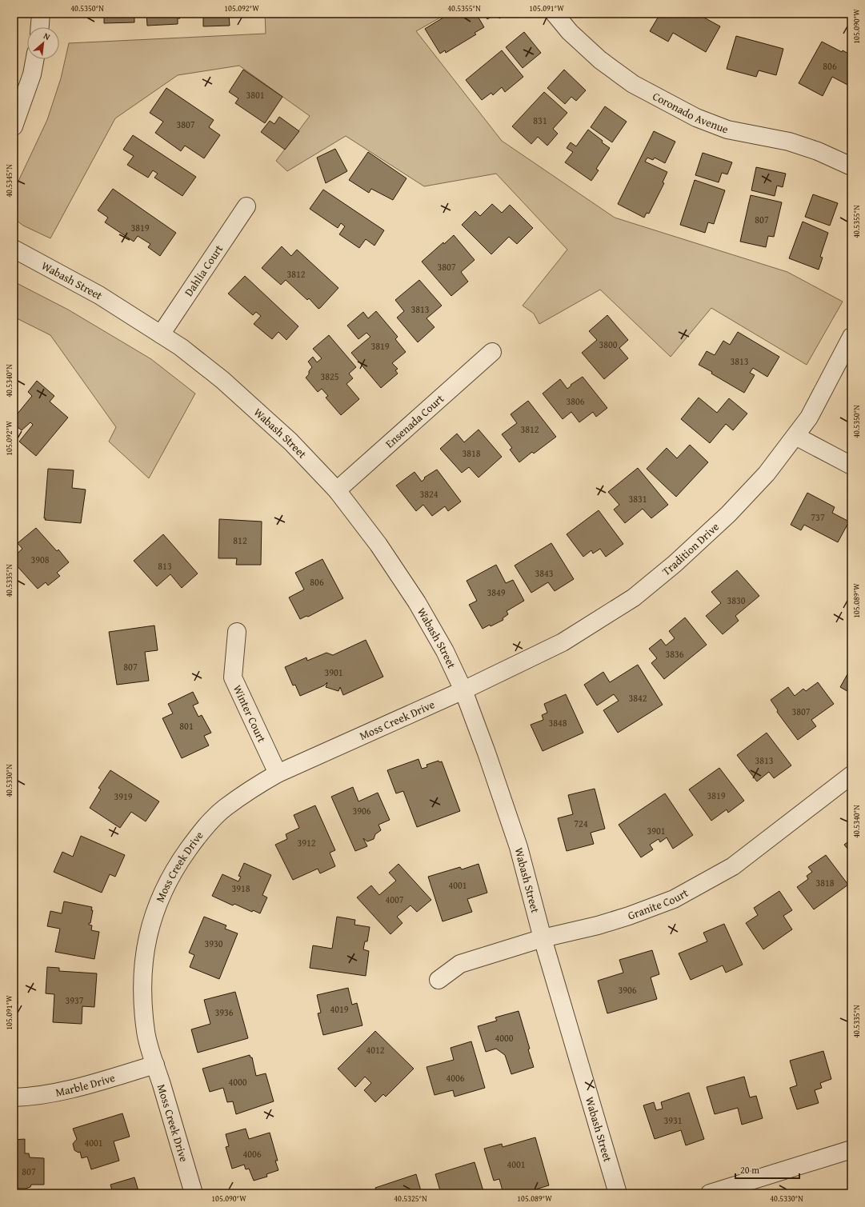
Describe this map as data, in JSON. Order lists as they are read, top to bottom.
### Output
{
  "streets": {
    "street": [
      "Coronado Avenue",
      "Dahlia Court",
      "Wabash Street",
      "Ensenada Court",
      "Tradition Drive",
      "Winter Court",
      "Moss Creek Drive",
      "Granite Court",
      "Marble Drive"
    ]
  },
  "crossings": [
    ["Dahlia Court", "Wabash Street"],
    ["Wabash Street", "Ensenada Court"],
    ["Wabash Street", "Tradition Drive"],
    ["Wabash Street", "Moss Creek Drive"],
    ["Wabash Street", "Granite Court"],
    ["Tradition Drive", "Moss Creek Drive"],
    ["Winter Court", "Moss Creek Drive"],
    ["Moss Creek Drive", "Marble Drive"]
  ],
  "house_numbers": [
    "806",
    "3801",
    "831",
    "3807",
    "807",
    "3819",
    "3807",
    "3812",
    "3813",
    "3800",
    "3819",
    "3813",
    "3825",
    "3806",
    "3812",
    "3818",
    "3824",
    "3831",
    "737",
    "812",
    "3908",
    "813",
    "3843",
    "806",
    "3849",
    "3830",
    "3836",
    "807",
    "3901",
    "3842",
    "3807",
    "3848",
    "801",
    "3813",
    "3819",
    "3919",
    "3906",
    "724",
    "3901",
    "3912",
    "3818",
    "4001",
    "3918",
    "4007",
    "3930",
    "3906",
    "3937",
    "4019",
    "3936",
    "4000",
    "4012",
    "4006",
    "4000",
    "3931",
    "4001",
    "4006",
    "4001",
    "807"
  ],
  "scale_bar": "20 m",
  "north": "top right",
  "coordinates": [
    "40.5350°N",
    "105.092°W",
    "40.5355°N",
    "105.091°W",
    "105.090°W",
    "40.5345°N",
    "40.5340°N",
    "40.5335°N",
    "105.089°W",
    "40.5330°N",
    "40.5325°N"
  ]
}
